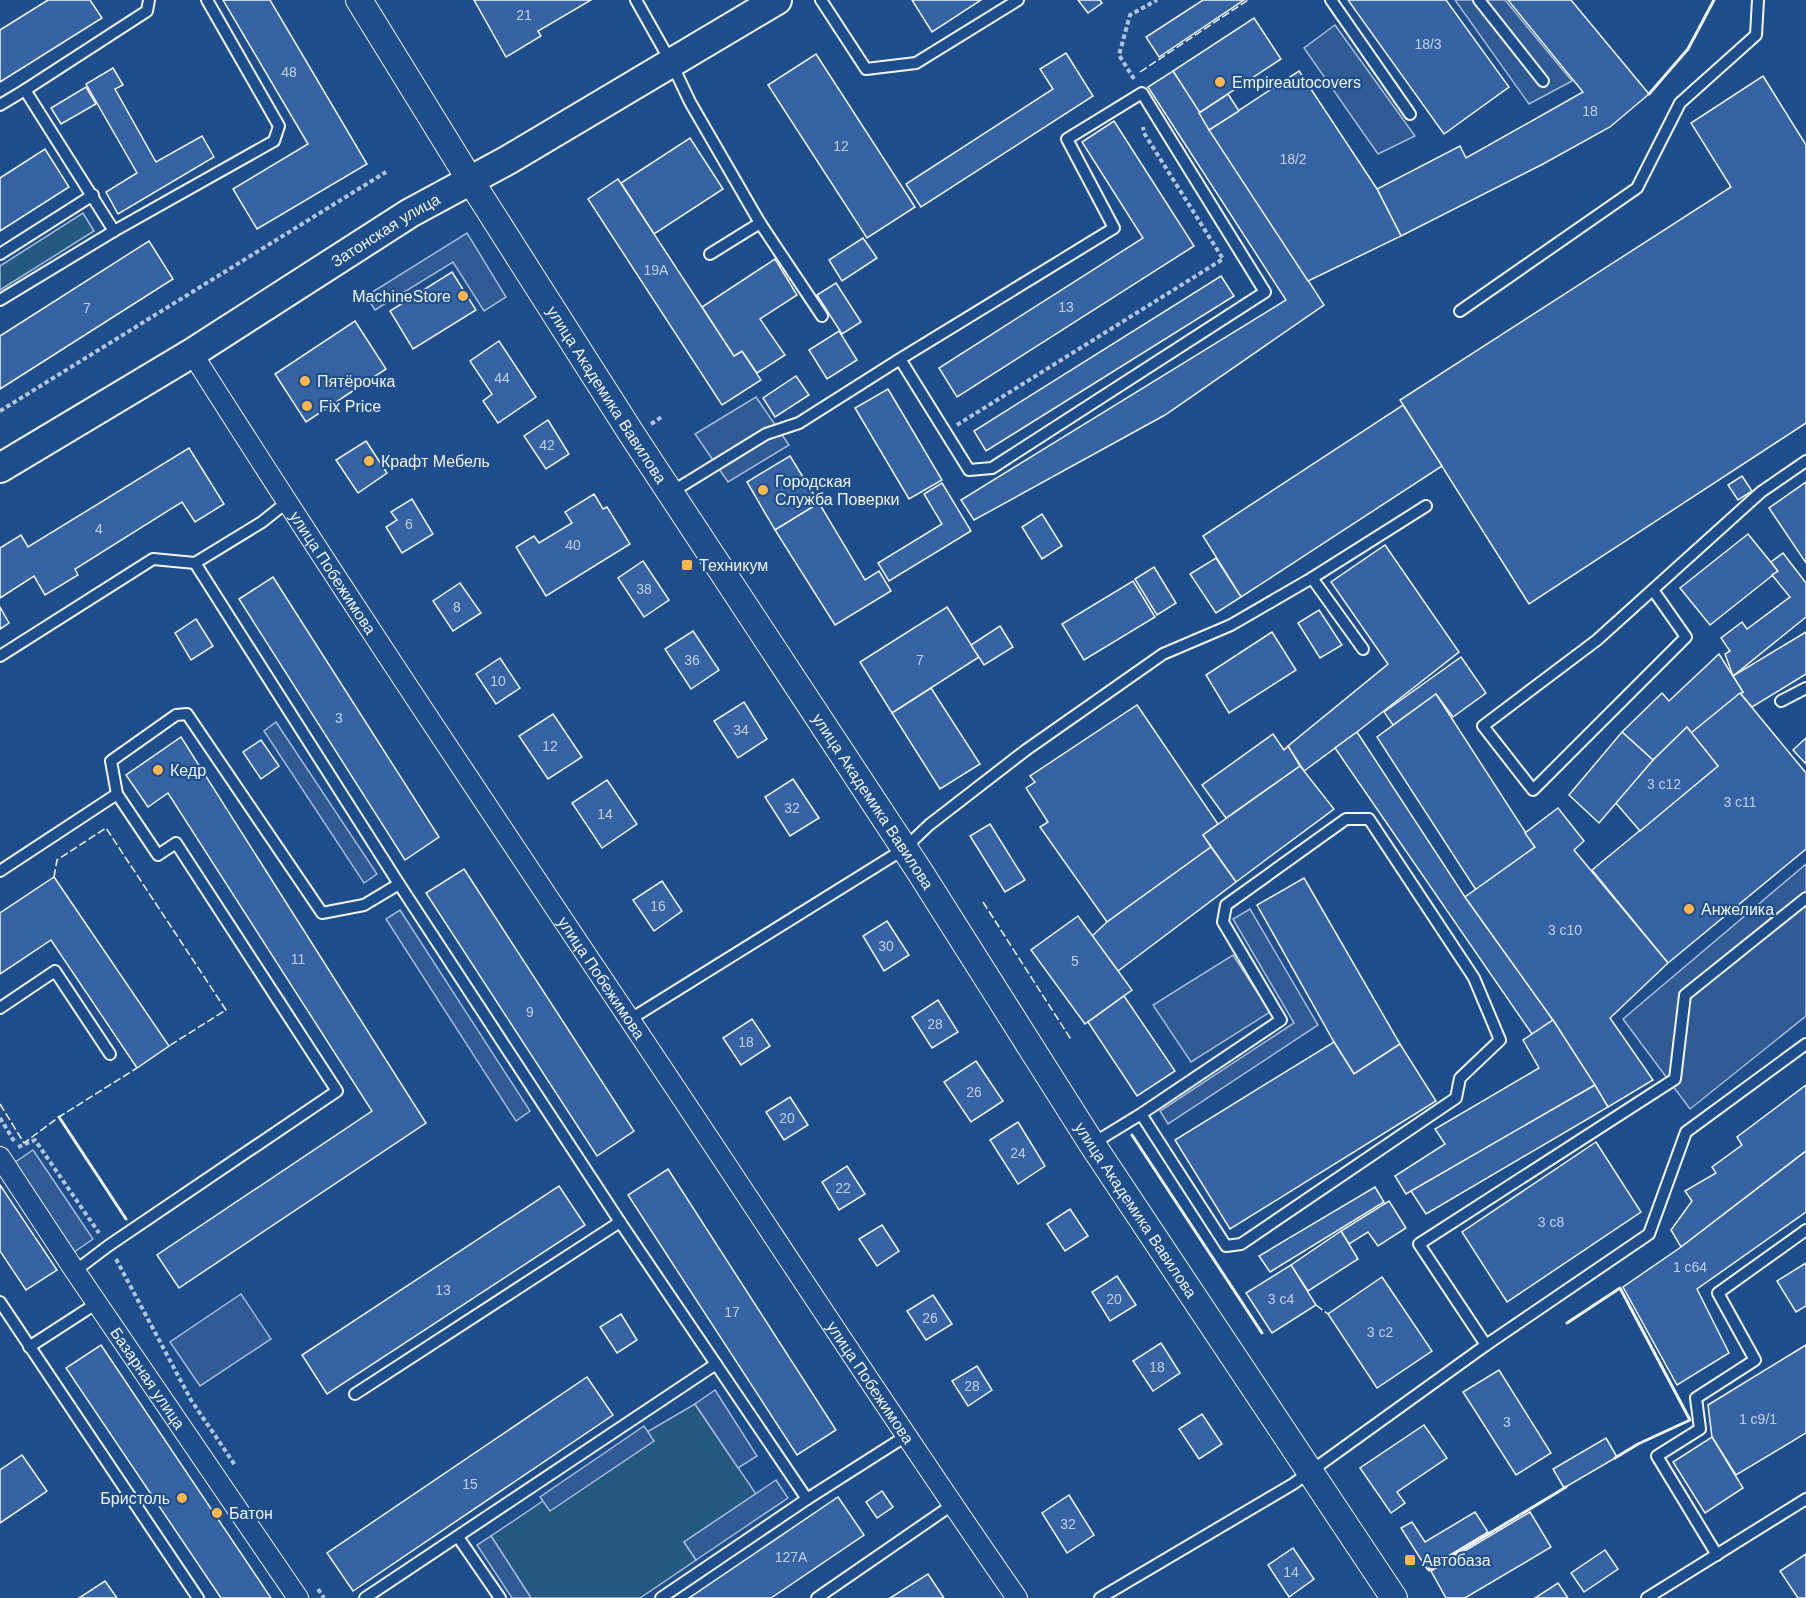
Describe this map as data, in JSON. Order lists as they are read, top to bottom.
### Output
{
  "streets": {
    "main road": ["Затонская улица"],
    "street": ["улица Академика Вавилова", "улица Побежимова", "Базарная улица"]
  },
  "crossings": [
    ["Затонская улица", "улица Академика Вавилова"],
    ["Затонская улица", "улица Побежимова"]
  ],
  "places": {
    "other": [
      "Empireautocovers",
      "MachineStore",
      "Пятёрочка",
      "Fix Price",
      "Крафт Мебель",
      "Городская Служба Поверки",
      "Кедр",
      "Анжелика",
      "Бристоль",
      "Батон"
    ],
    "transit": ["Техникум", "Автобаза"]
  },
  "house_numbers": [
    "21",
    "18/3",
    "48",
    "18",
    "12",
    "18/2",
    "19А",
    "13",
    "7",
    "44",
    "42",
    "6",
    "4",
    "40",
    "38",
    "8",
    "36",
    "7",
    "10",
    "3",
    "34",
    "12",
    "3 с12",
    "3 с11",
    "32",
    "14",
    "16",
    "3 с10",
    "30",
    "11",
    "5",
    "9",
    "28",
    "18",
    "26",
    "20",
    "24",
    "22",
    "3 с8",
    "1 с64",
    "13",
    "20",
    "3 с4",
    "17",
    "26",
    "3 с2",
    "18",
    "28",
    "1 с9/1",
    "3",
    "15",
    "32",
    "127А",
    "14"
  ]
}
